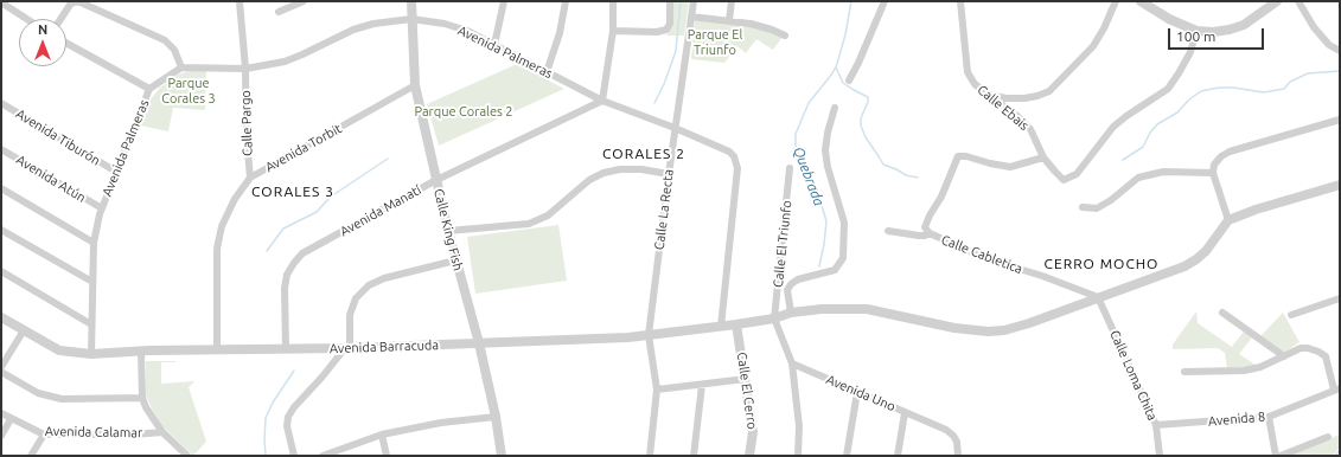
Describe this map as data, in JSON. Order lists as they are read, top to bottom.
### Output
{
  "streets": {
    "street": [
      "Avenida Palmeras",
      "Calle Ebais",
      "Calle Pargo",
      "Avenida Tiburón",
      "Avenida Torbit",
      "Avenida Atún",
      "Calle La Recta",
      "Avenida Manatí",
      "Calle King Fish",
      "Calle El Triunfo",
      "Calle Cabletica",
      "Avenida Barracuda",
      "Calle Loma Chita",
      "Calle El Cerro",
      "Avenida Uno",
      "Avenida 8",
      "Avenida Calamar"
    ]
  },
  "crossings": [
    ["Avenida Palmeras", "Calle Pargo"],
    ["Avenida Palmeras", "Avenida Tiburón"],
    ["Avenida Palmeras", "Avenida Atún"],
    ["Avenida Palmeras", "Calle La Recta"],
    ["Avenida Palmeras", "Avenida Manatí"],
    ["Avenida Palmeras", "Calle King Fish"],
    ["Avenida Palmeras", "Avenida Barracuda"],
    ["Calle Ebais", "Calle Cabletica"],
    ["Calle Pargo", "Avenida Torbit"],
    ["Avenida Torbit", "Calle King Fish"],
    ["Avenida Torbit", "Avenida Barracuda"],
    ["Calle La Recta", "Avenida Barracuda"],
    ["Avenida Manatí", "Calle King Fish"],
    ["Avenida Manatí", "Avenida Barracuda"],
    ["Calle King Fish", "Avenida Barracuda"],
    ["Calle El Triunfo", "Avenida Barracuda"],
    ["Calle Cabletica", "Avenida Barracuda"],
    ["Calle Cabletica", "Calle Loma Chita"],
    ["Avenida Barracuda", "Calle Loma Chita"],
    ["Avenida Barracuda", "Calle El Cerro"],
    ["Calle Loma Chita", "Avenida 8"]
  ],
  "districts": ["CORALES 2", "CORALES 3", "CERRO MOCHO"],
  "water": ["Quebrada"],
  "parks": ["Parque El Triunfo", "Parque Corales 3", "Parque Corales 2"],
  "scale_bar": "100 m",
  "north": "top"
}
